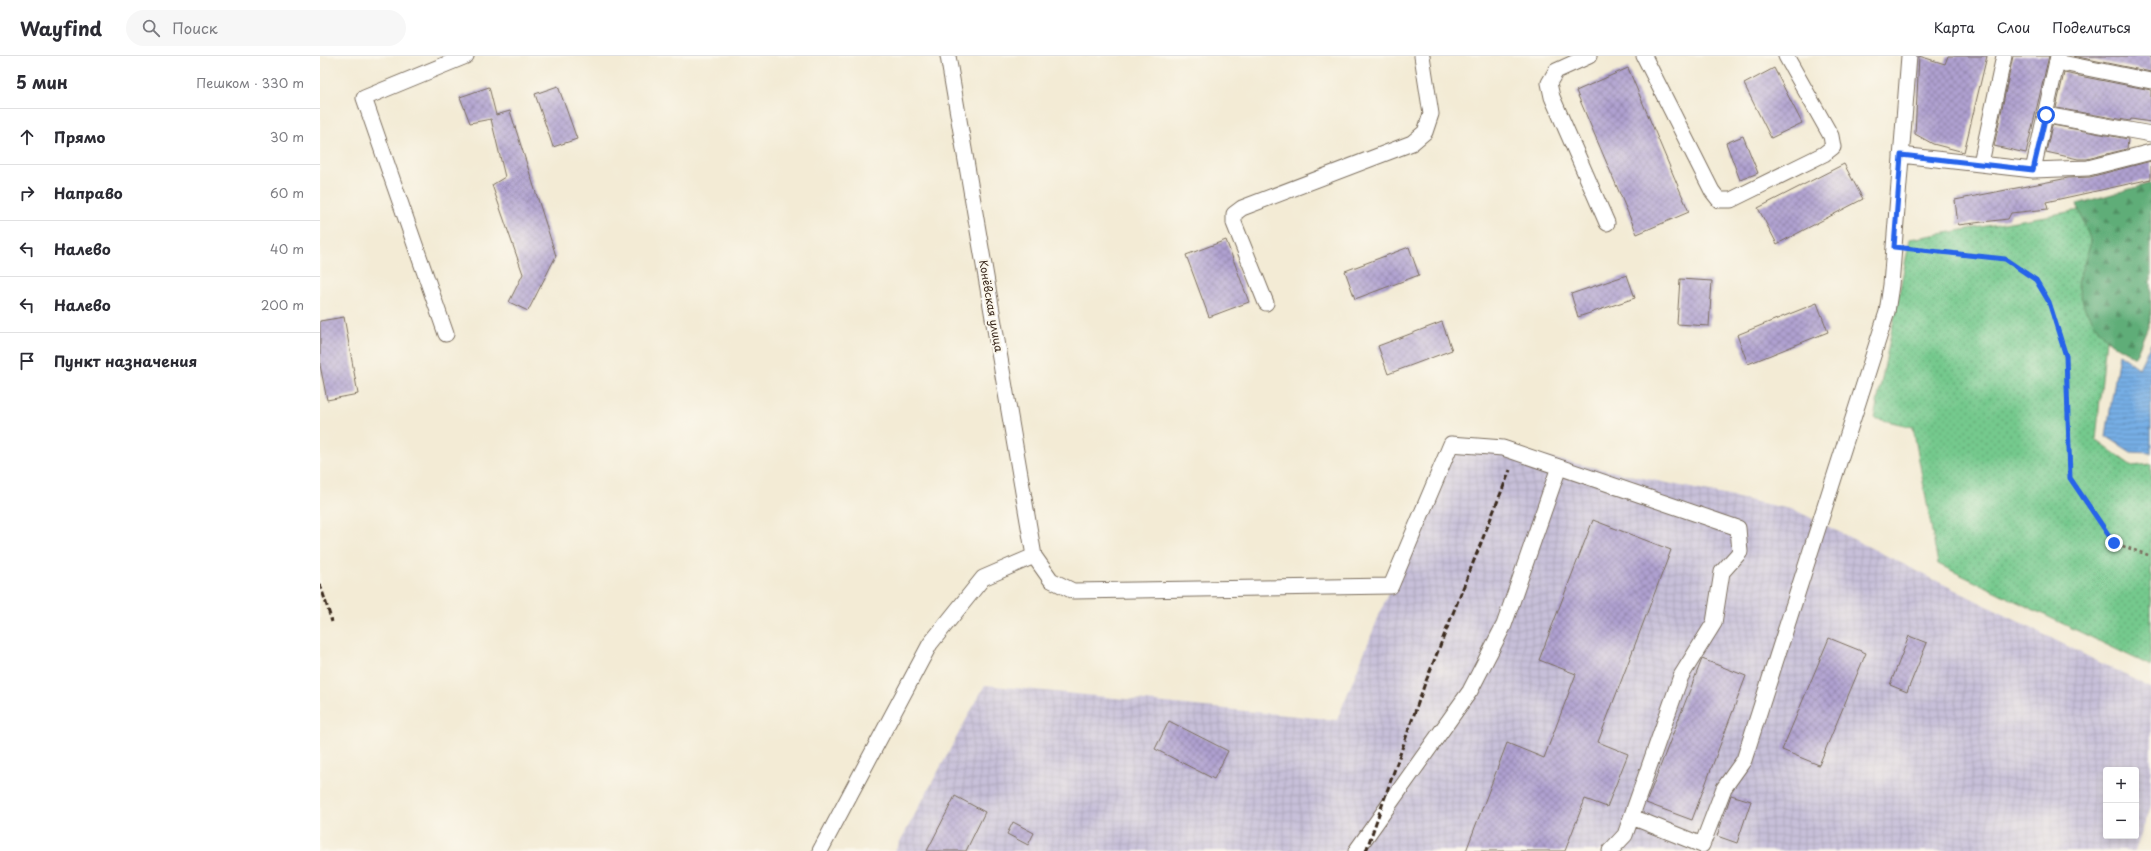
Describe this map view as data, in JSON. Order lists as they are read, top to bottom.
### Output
{
  "streets": {
    "lane": ["Конёвская улица"]
  },
  "page": {
    "header": "Wayfind",
    "search": "Поиск",
    "nav": ["Карта", "Слои", "Поделиться"],
    "heading": ["5 мин", "Пешком · 330 m"],
    "list": [
      ["Прямо", "30 m"],
      ["Направо", "60 m"],
      ["Налево", "40 m"],
      ["Налево", "200 m"],
      "Пункт назначения"
    ],
    "map_buttons": ["+", "−"]
  }
}
